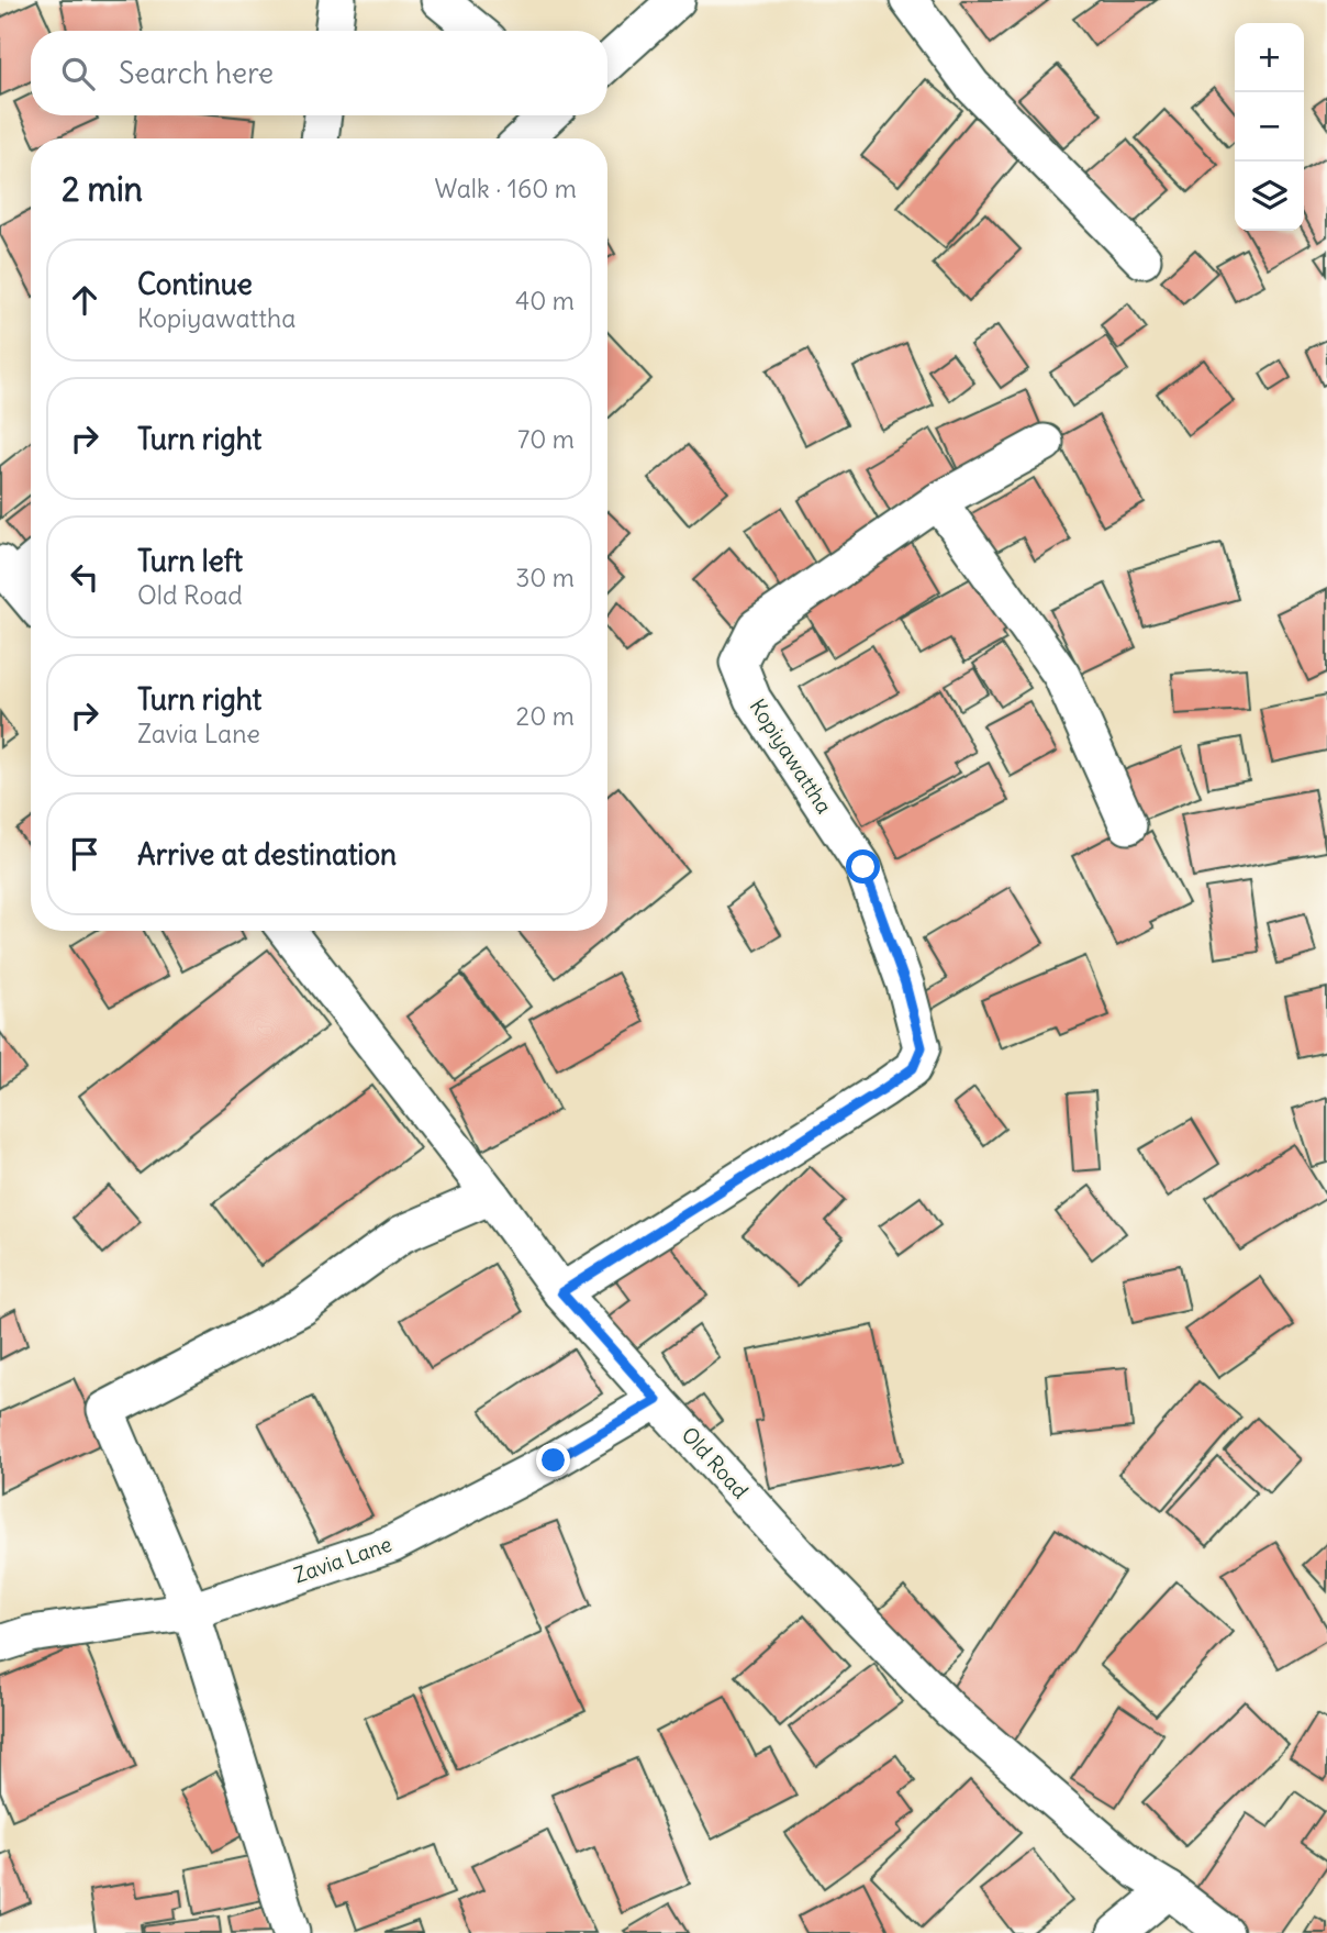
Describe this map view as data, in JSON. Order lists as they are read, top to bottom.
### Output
{
  "streets": {
    "street": ["Kopiyawattha", "Old Road", "Zavia Lane"]
  },
  "crossings": [
    ["Kopiyawattha", "Old Road"],
    ["Old Road", "Zavia Lane"]
  ],
  "page": {
    "map_buttons": ["+", "−"],
    "search": "Search here",
    "heading": ["2 min", "Walk · 160 m"],
    "list": [
      ["Continue", "Kopiyawattha", "40 m"],
      ["Turn right", "70 m"],
      ["Turn left", "Old Road", "30 m"],
      ["Turn right", "Zavia Lane", "20 m"],
      "Arrive at destination"
    ]
  }
}
